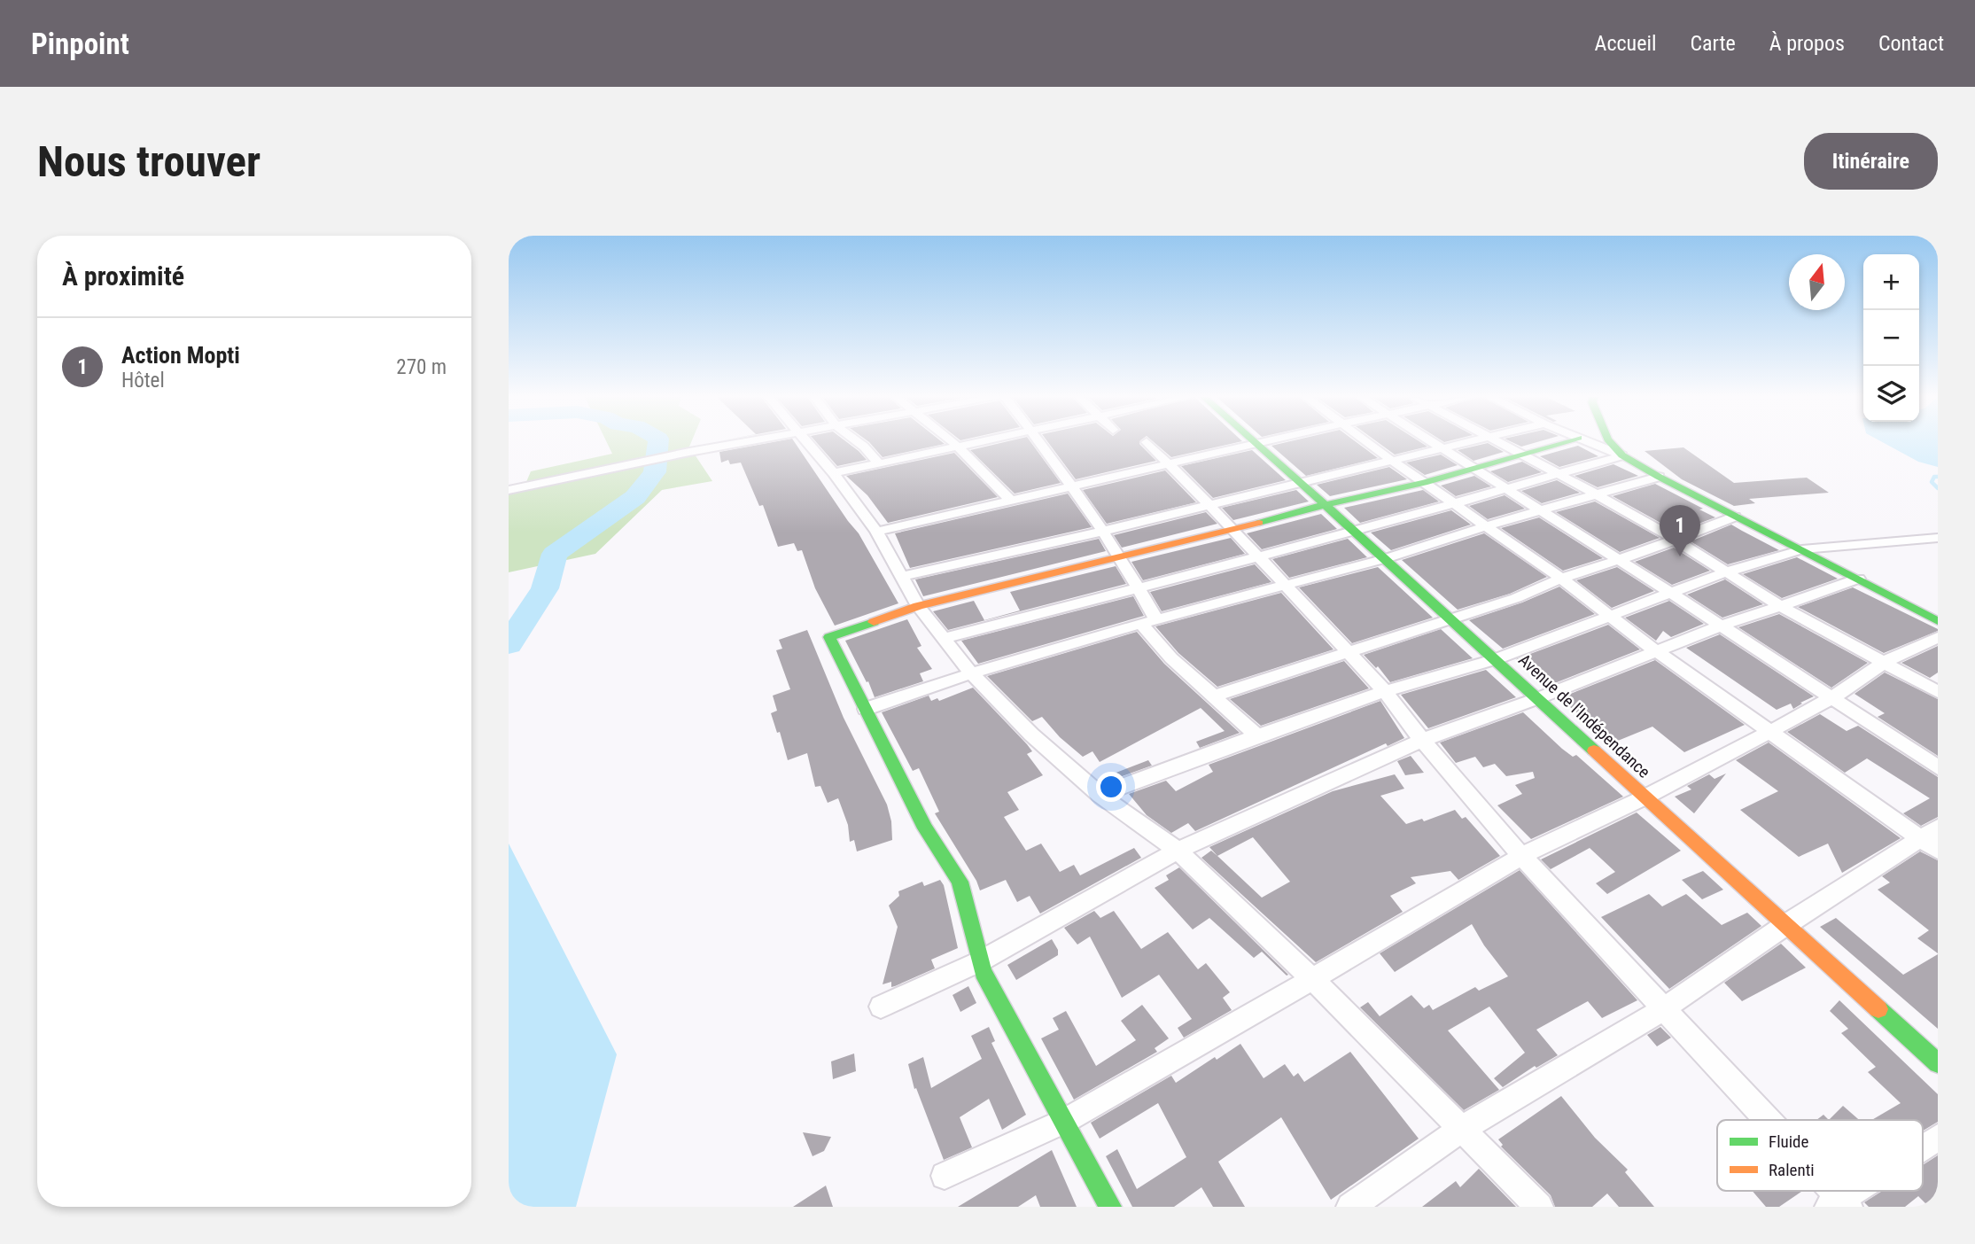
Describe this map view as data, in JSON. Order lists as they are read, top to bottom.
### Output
{
  "streets": {
    "main road": ["Avenue de l'Indépendance"]
  },
  "legend": ["Fluide", "Ralenti"],
  "north": "top",
  "page": {
    "header": "Pinpoint",
    "nav": [
      "Accueil",
      "Carte",
      "À propos",
      "Contact"
    ],
    "buttons": "Itinéraire",
    "title": "Nous trouver",
    "heading": "À proximité",
    "map_buttons": ["+", "−"],
    "list": [
      {
        "mark": "1",
        "name": "Action Mopti",
        "note": "Hôtel",
        "value": "270 m"
      }
    ],
    "pins": "1"
  }
}
